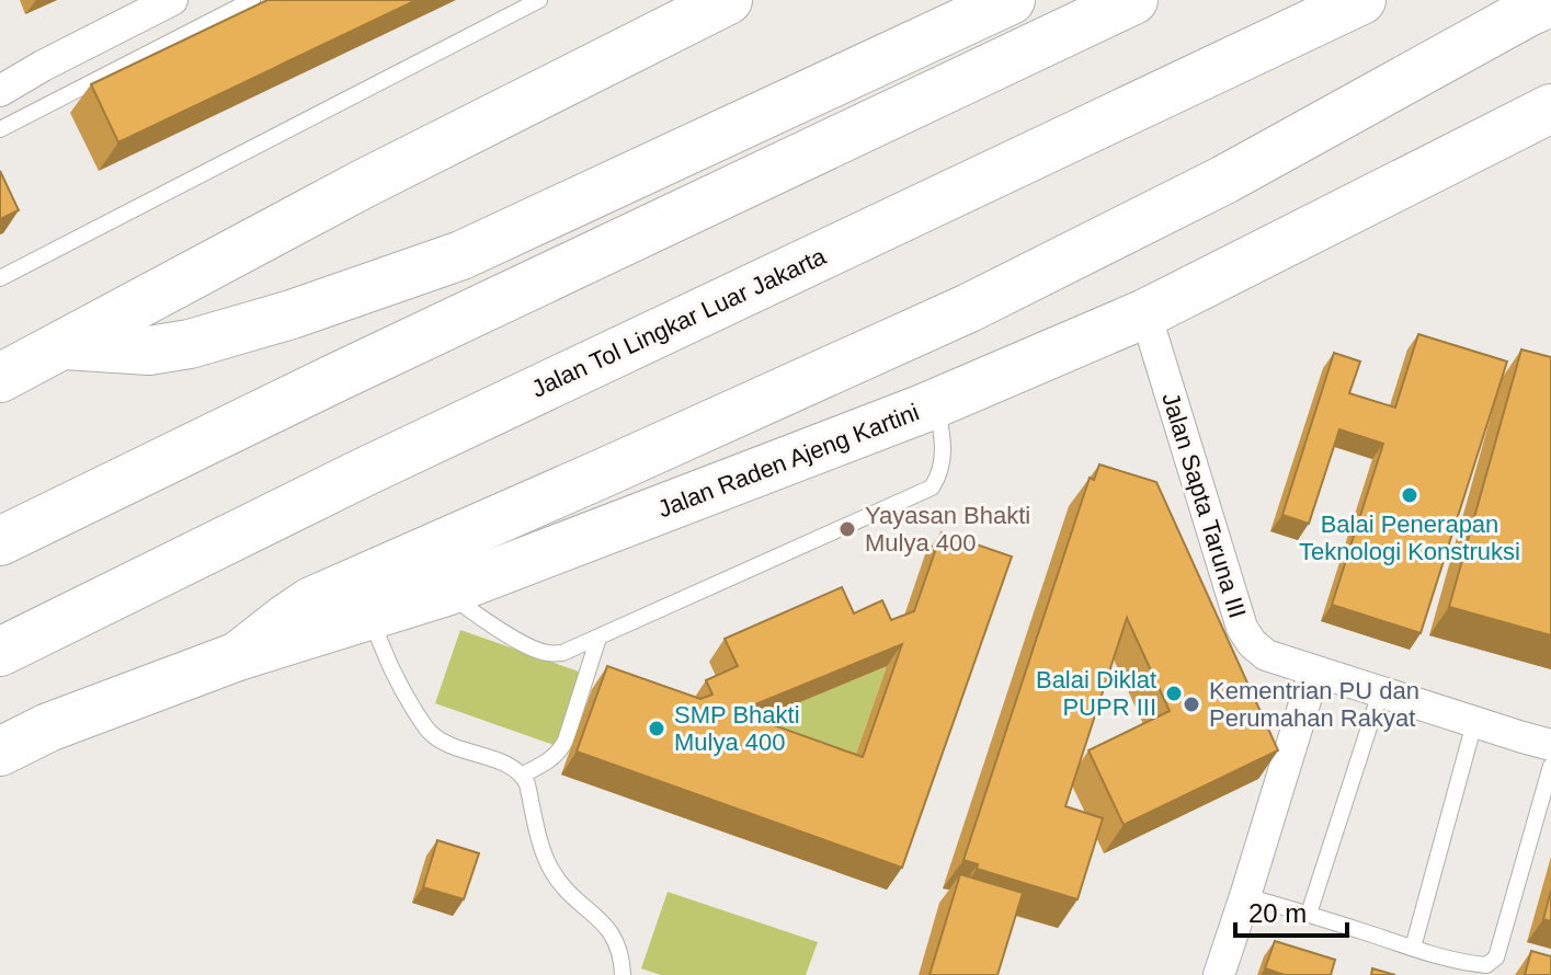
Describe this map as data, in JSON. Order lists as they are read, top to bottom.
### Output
{
  "streets": {
    "highway": ["Jalan Tol Lingkar Luar Jakarta", "Jalan Raden Ajeng Kartini"],
    "street": ["Jalan Sapta Taruna III"]
  },
  "crossings": [
    ["Jalan Raden Ajeng Kartini", "Jalan Sapta Taruna III"]
  ],
  "places": [
    "Balai Penerapan Teknologi Konstruksi",
    "Yayasan Bhakti Mulya 400",
    "Balai Diklat PUPR III",
    "Kementrian PU dan Perumahan Rakyat",
    "SMP Bhakti Mulya 400"
  ],
  "scale_bar": "20 m"
}
